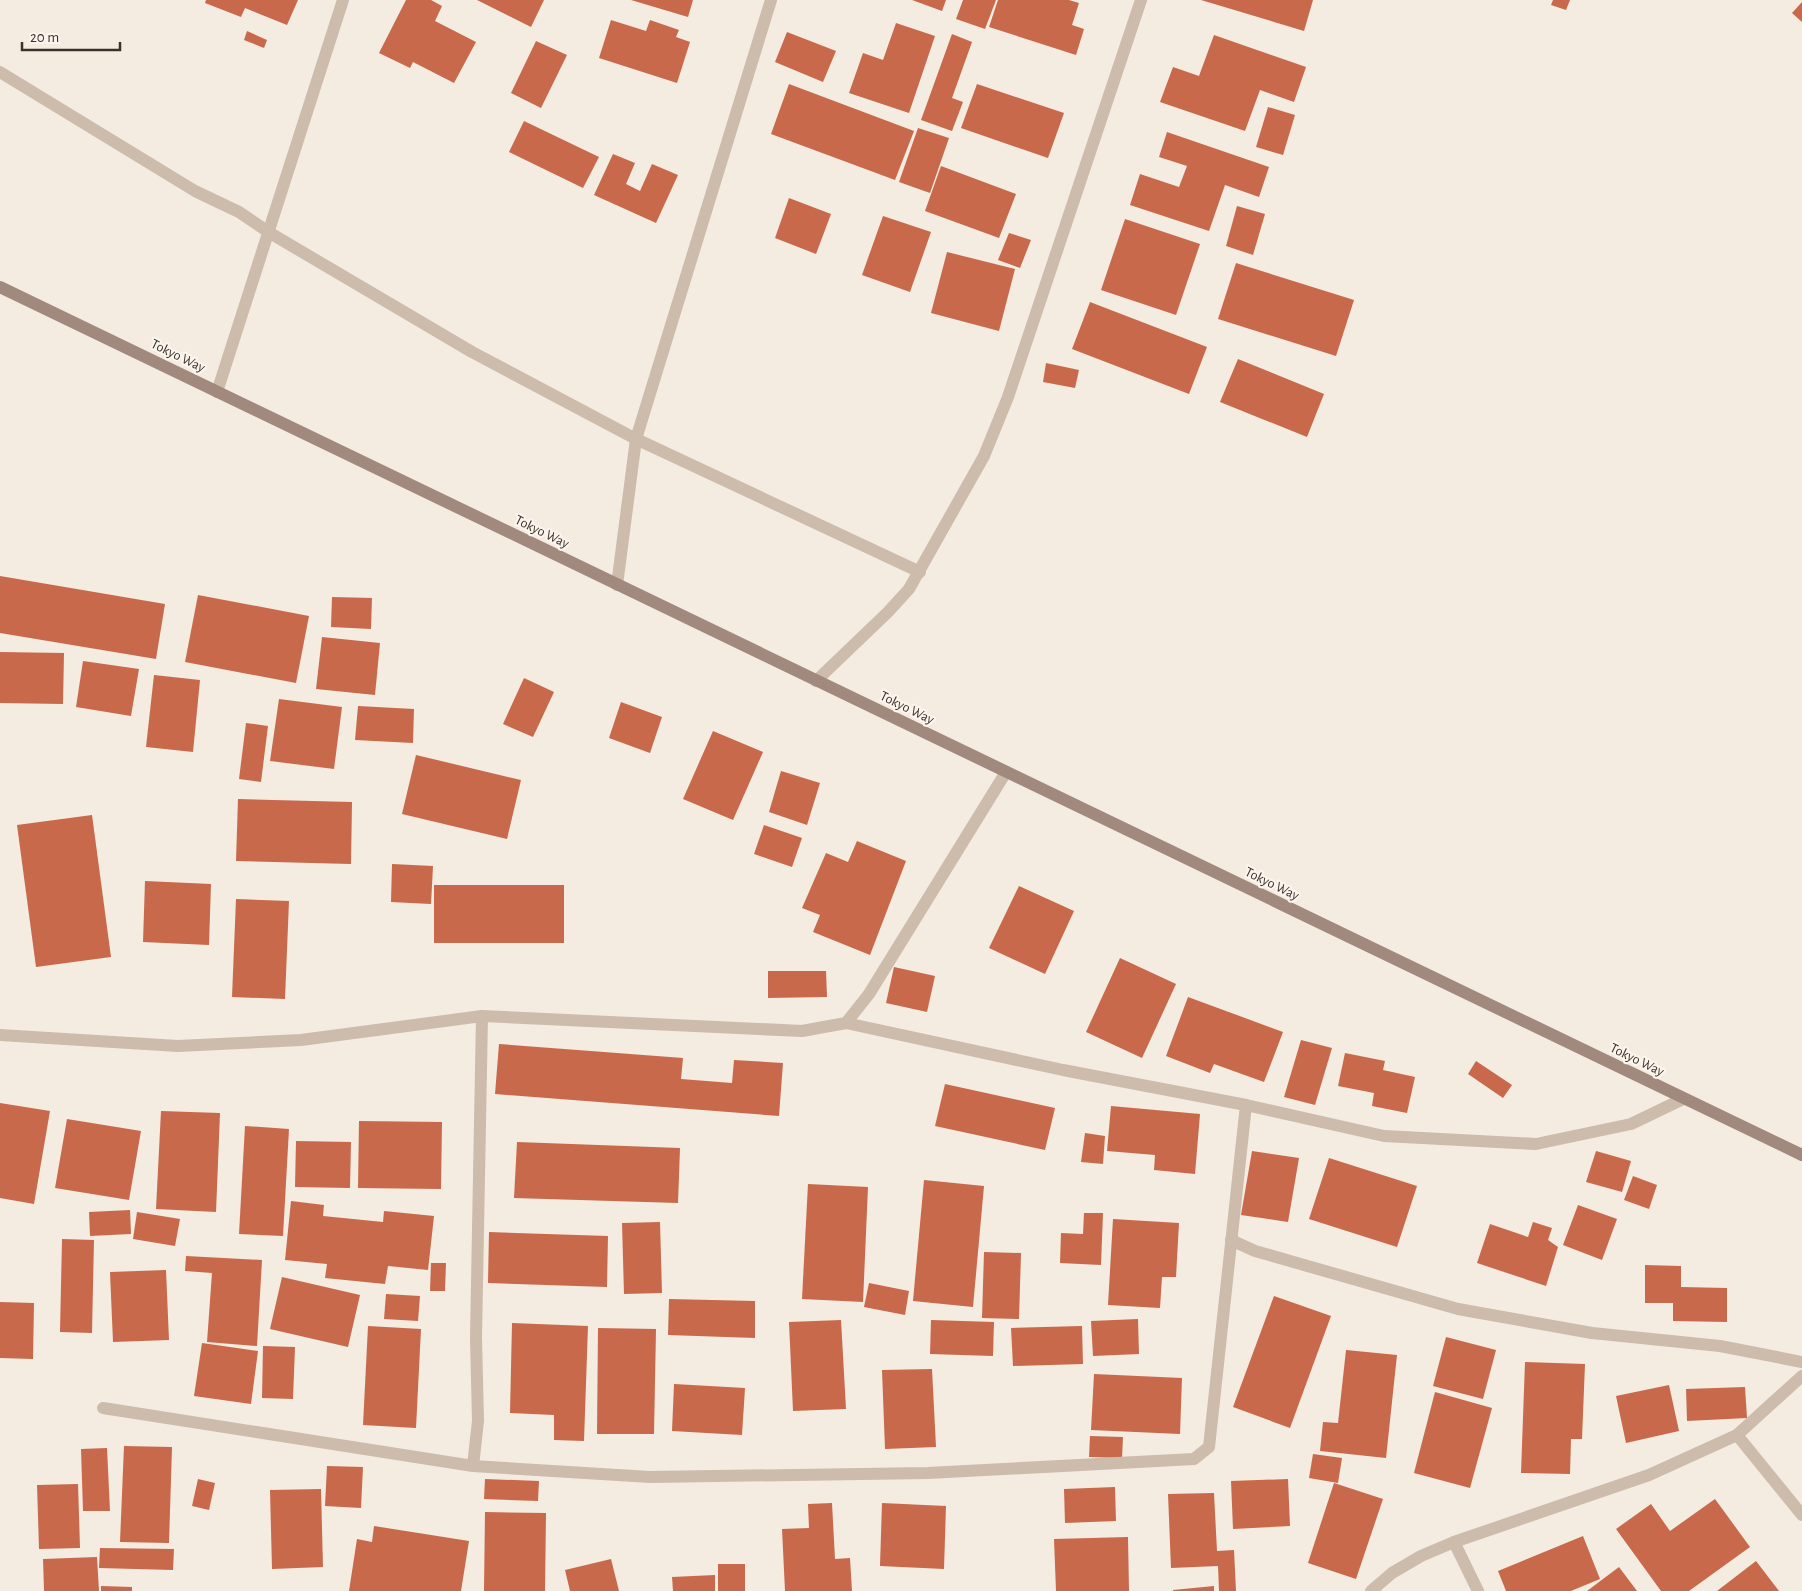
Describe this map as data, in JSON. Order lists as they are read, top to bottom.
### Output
{
  "streets": {
    "main road": ["Tokyo Way"]
  },
  "scale_bar": "20 m"
}
